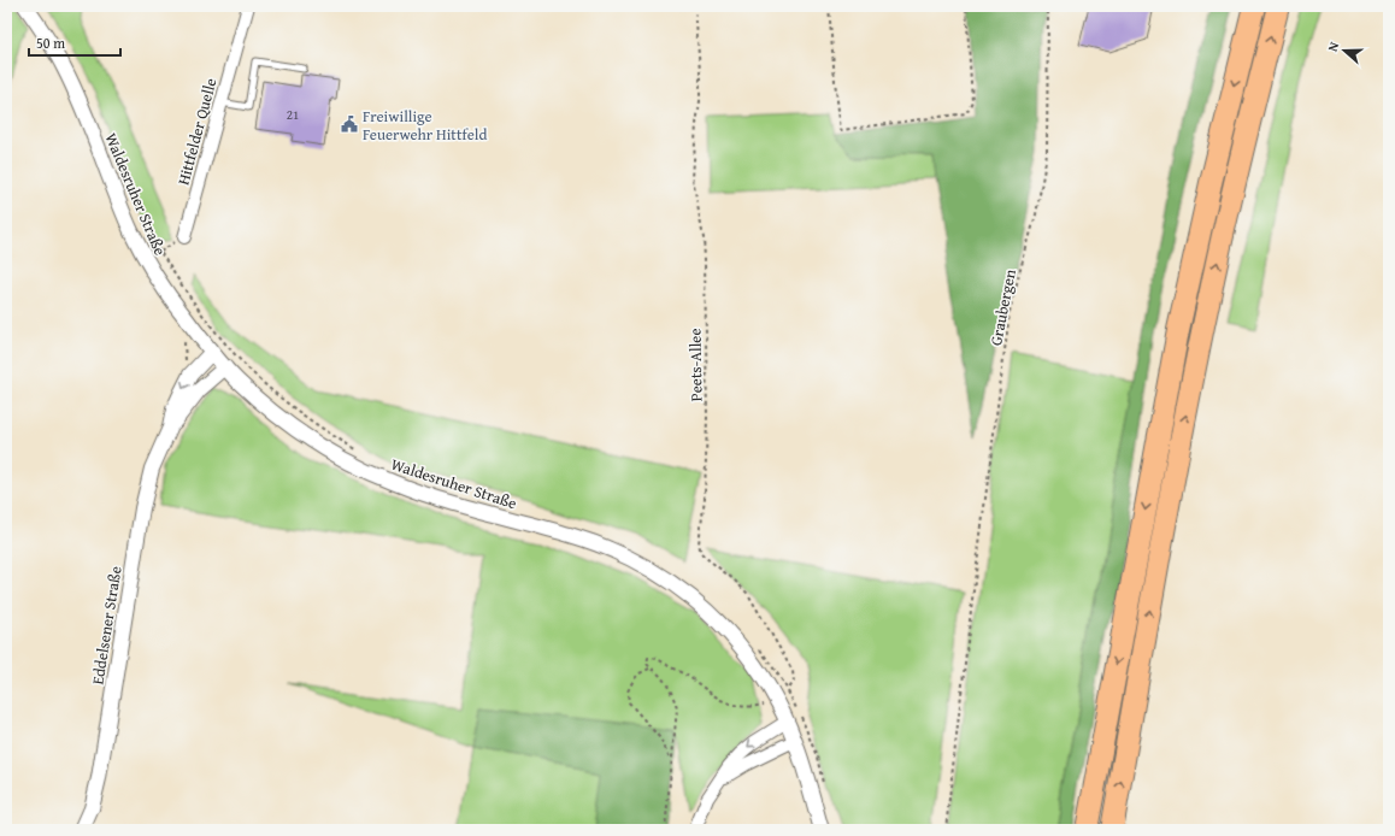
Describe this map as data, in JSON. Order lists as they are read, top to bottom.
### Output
{
  "streets": {
    "street": ["Hittfelder Quelle", "Waldesruher Straße", "Eddelsener Straße"],
    "path": ["Graubergen", "Peets-Allee"]
  },
  "crossings": [
    ["Waldesruher Straße", "Eddelsener Straße"]
  ],
  "places": {
    "public building": ["Freiwillige Feuerwehr Hittfeld"]
  },
  "house_numbers": ["21"],
  "scale_bar": "50 m",
  "north": "left"
}
